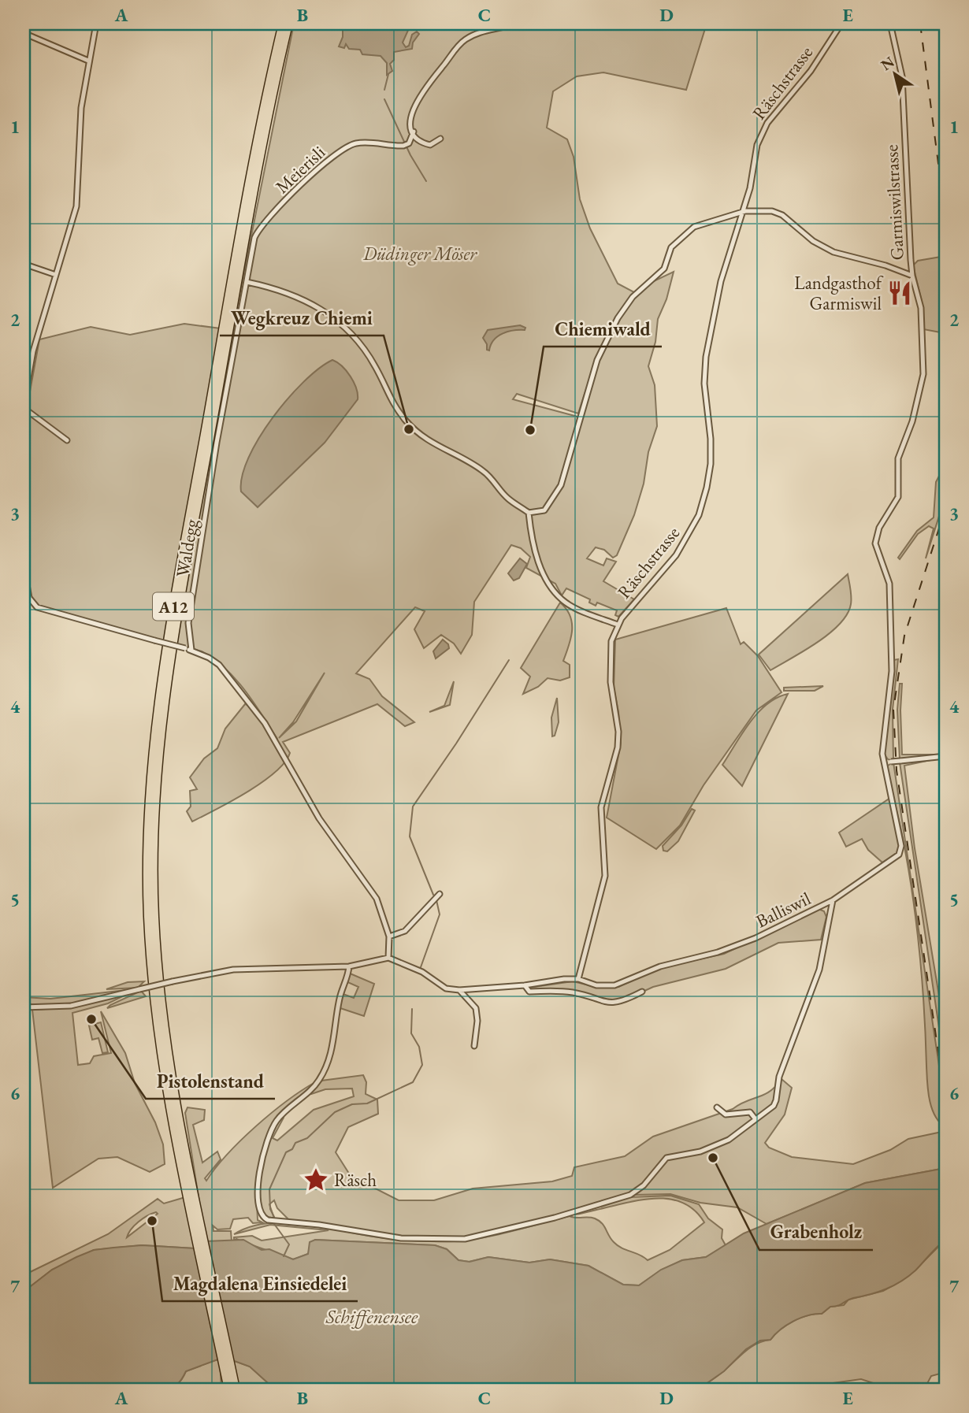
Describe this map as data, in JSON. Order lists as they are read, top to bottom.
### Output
{
  "streets": {
    "highway": ["A12"],
    "street": [
      "Räschstrasse",
      "Meierisli",
      "Garmiswilstrasse",
      "Waldegg",
      "Balliswil"
    ]
  },
  "crossings": [
    ["Räschstrasse", "Balliswil"],
    ["Meierisli", "Waldegg"],
    ["Garmiswilstrasse", "Balliswil"]
  ],
  "water": ["Schiffenensee"],
  "parks": ["Düdinger Möser"],
  "places": {
    "restaurant": ["Landgasthof Garmiswil"],
    "other": [
      "Wegkreuz Chiemi",
      "Chiemiwald",
      "Pistolenstand",
      "Grabenholz",
      "Magdalena Einsiedelei"
    ],
    "place": ["Räsch"]
  },
  "north": "top left",
  "grid": {
    "columns": [
      "A",
      "B",
      "C",
      "D",
      "E"
    ],
    "rows": [
      "1",
      "2",
      "3",
      "4",
      "5",
      "6",
      "7"
    ]
  }
}
